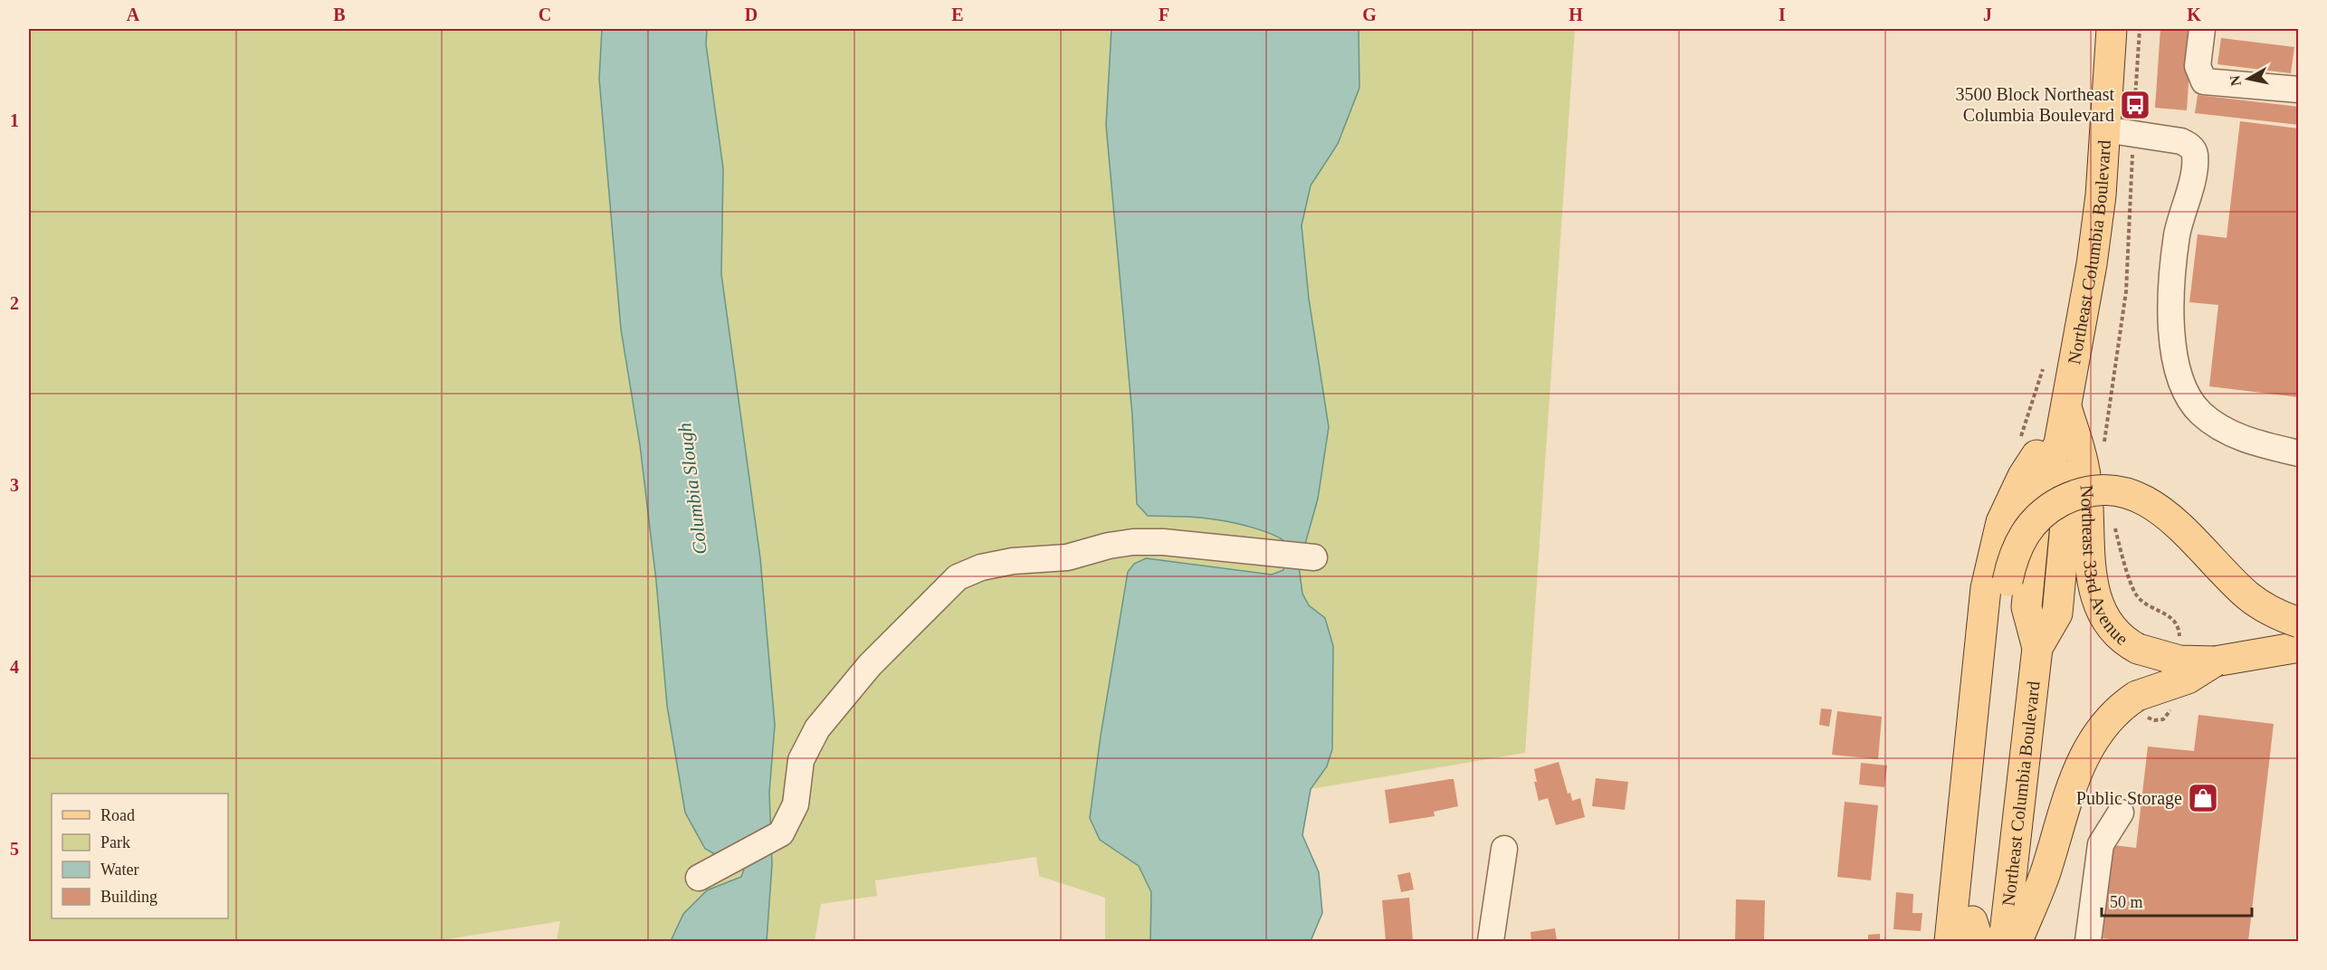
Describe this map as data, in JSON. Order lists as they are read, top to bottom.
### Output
{
  "streets": {
    "main road": ["Northeast Columbia Boulevard", "Northeast 33rd Avenue"]
  },
  "crossings": [
    ["Northeast Columbia Boulevard", "Northeast 33rd Avenue"]
  ],
  "water": ["Columbia Slough"],
  "places": {
    "bus stop": ["3500 Block Northeast Columbia Boulevard"],
    "shop": ["Public Storage"]
  },
  "legend": [
    "Road",
    "Park",
    "Water",
    "Building"
  ],
  "scale_bar": "50 m",
  "north": "left",
  "grid": {
    "columns": [
      "A",
      "B",
      "C",
      "D",
      "E",
      "F",
      "G",
      "H",
      "I",
      "J",
      "K"
    ],
    "rows": [
      "1",
      "2",
      "3",
      "4",
      "5"
    ]
  }
}
